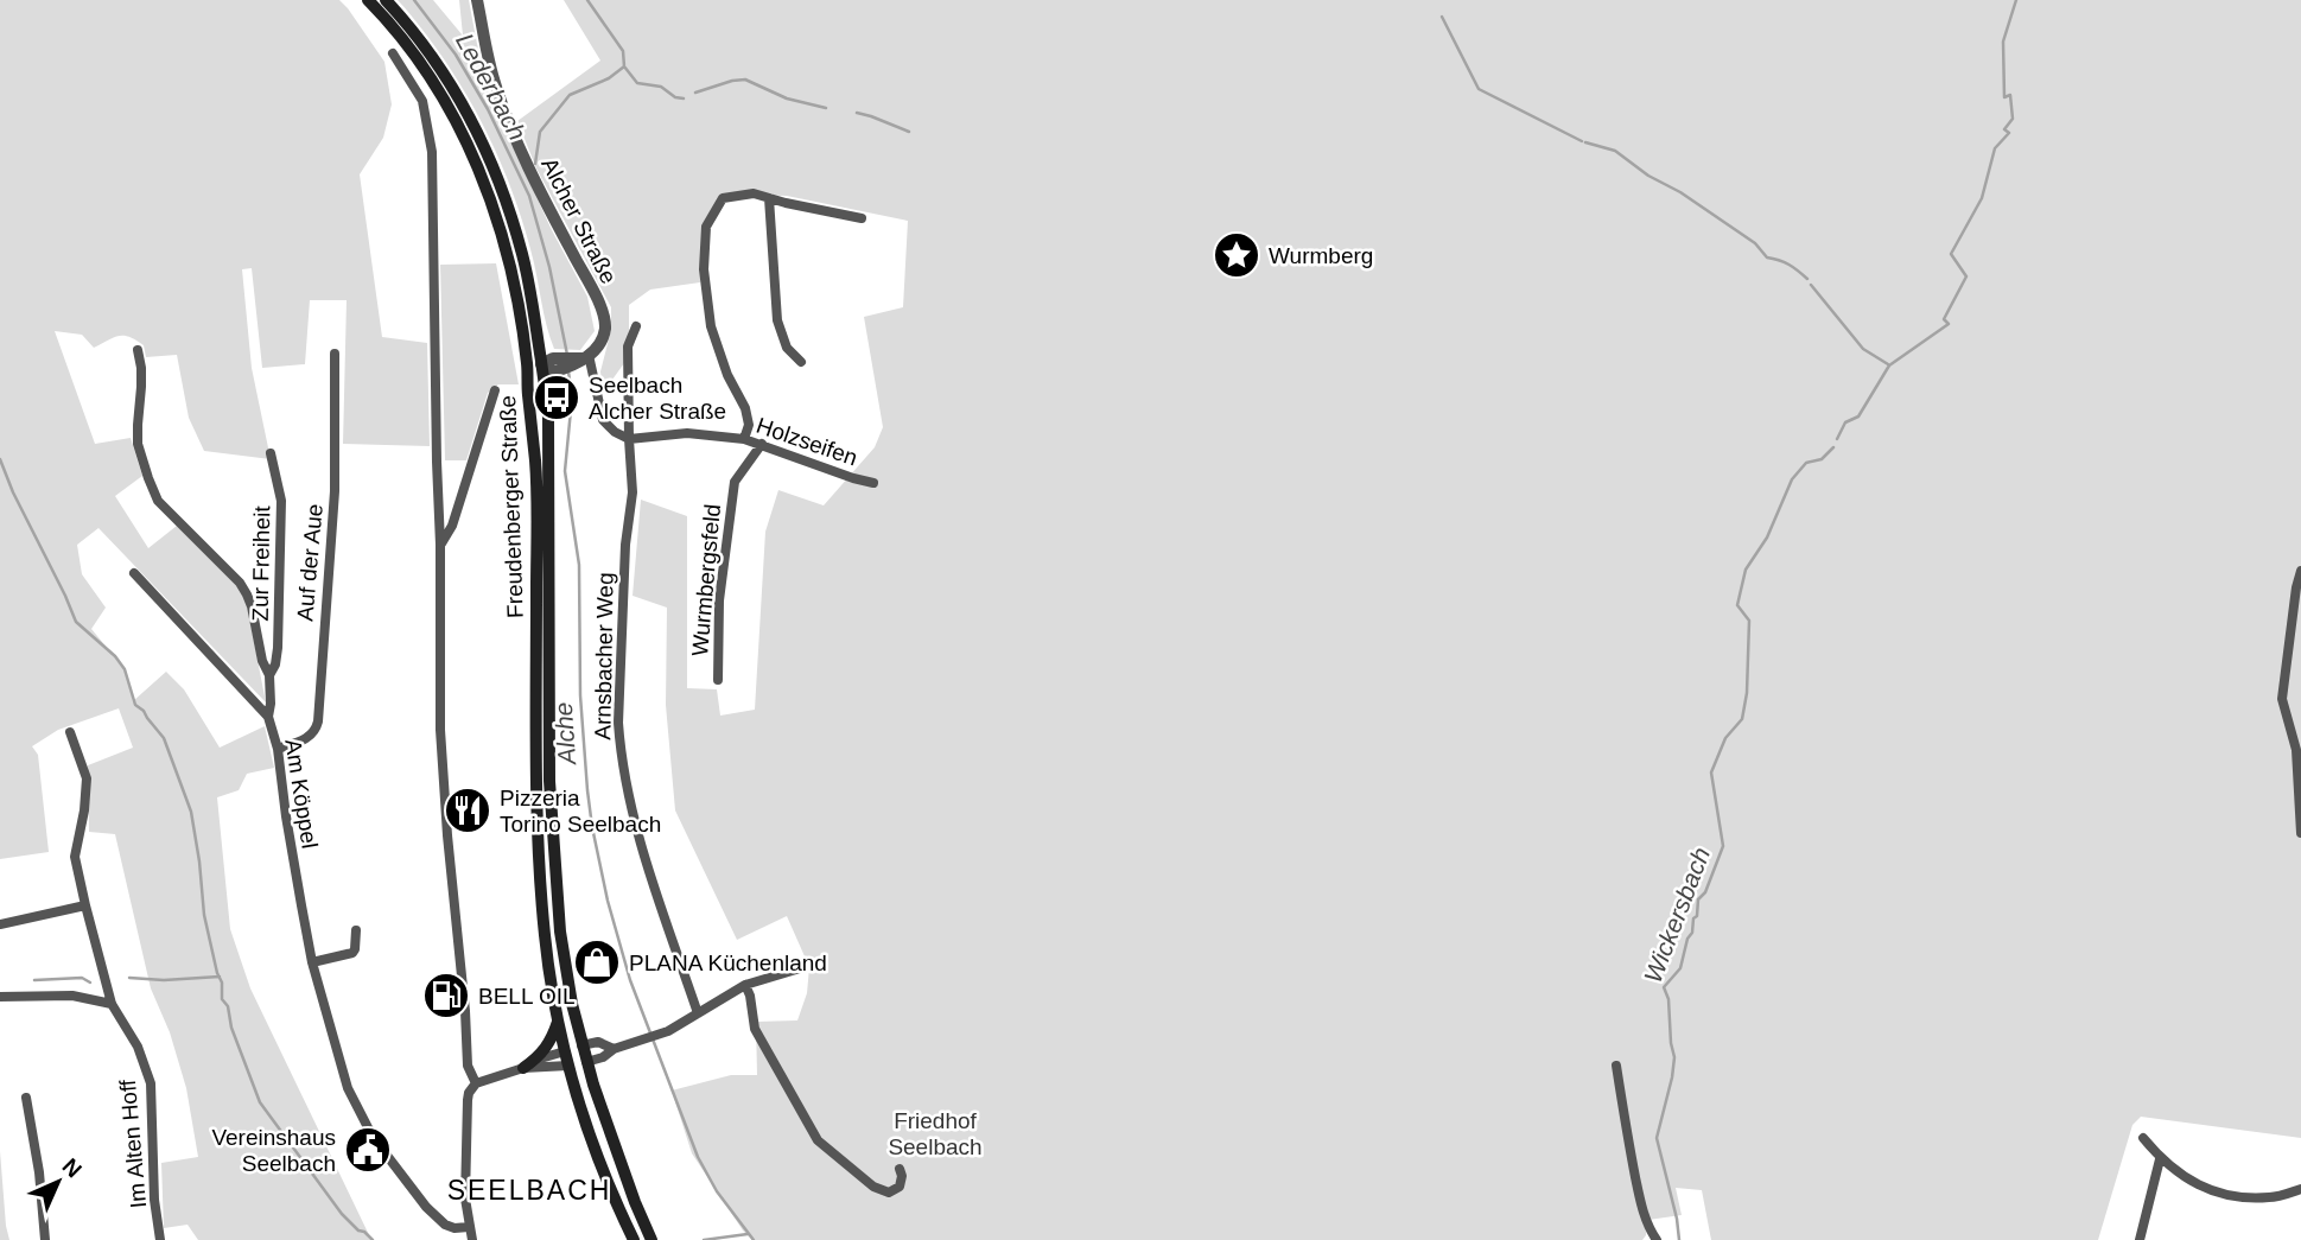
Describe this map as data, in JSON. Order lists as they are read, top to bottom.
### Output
{
  "streets": {
    "main road": ["Freudenberger Straße"],
    "street": [
      "Alcher Straße",
      "Holzseifen",
      "Auf der Aue",
      "Zur Freiheit",
      "Wurmbergsfeld",
      "Arnsbacher Weg",
      "Am Köppel",
      "Im Alten Hoff"
    ]
  },
  "crossings": [
    ["Holzseifen", "Wurmbergsfeld"],
    ["Holzseifen", "Arnsbacher Weg"],
    ["Freudenberger Straße", "Am Köppel"],
    ["Auf der Aue", "Am Köppel"],
    ["Zur Freiheit", "Am Köppel"]
  ],
  "districts": ["SEELBACH"],
  "water": ["Lederbach", "Alche", "Wickersbach"],
  "parks": ["Friedhof Seelbach"],
  "places": {
    "place": ["Wurmberg"],
    "bus stop": ["Seelbach Alcher Straße"],
    "restaurant": ["Pizzeria Torino Seelbach"],
    "shop": ["PLANA Küchenland"],
    "fuel station": ["BELL OIL"],
    "public building": ["Vereinshaus Seelbach"]
  },
  "north": "top right"
}
